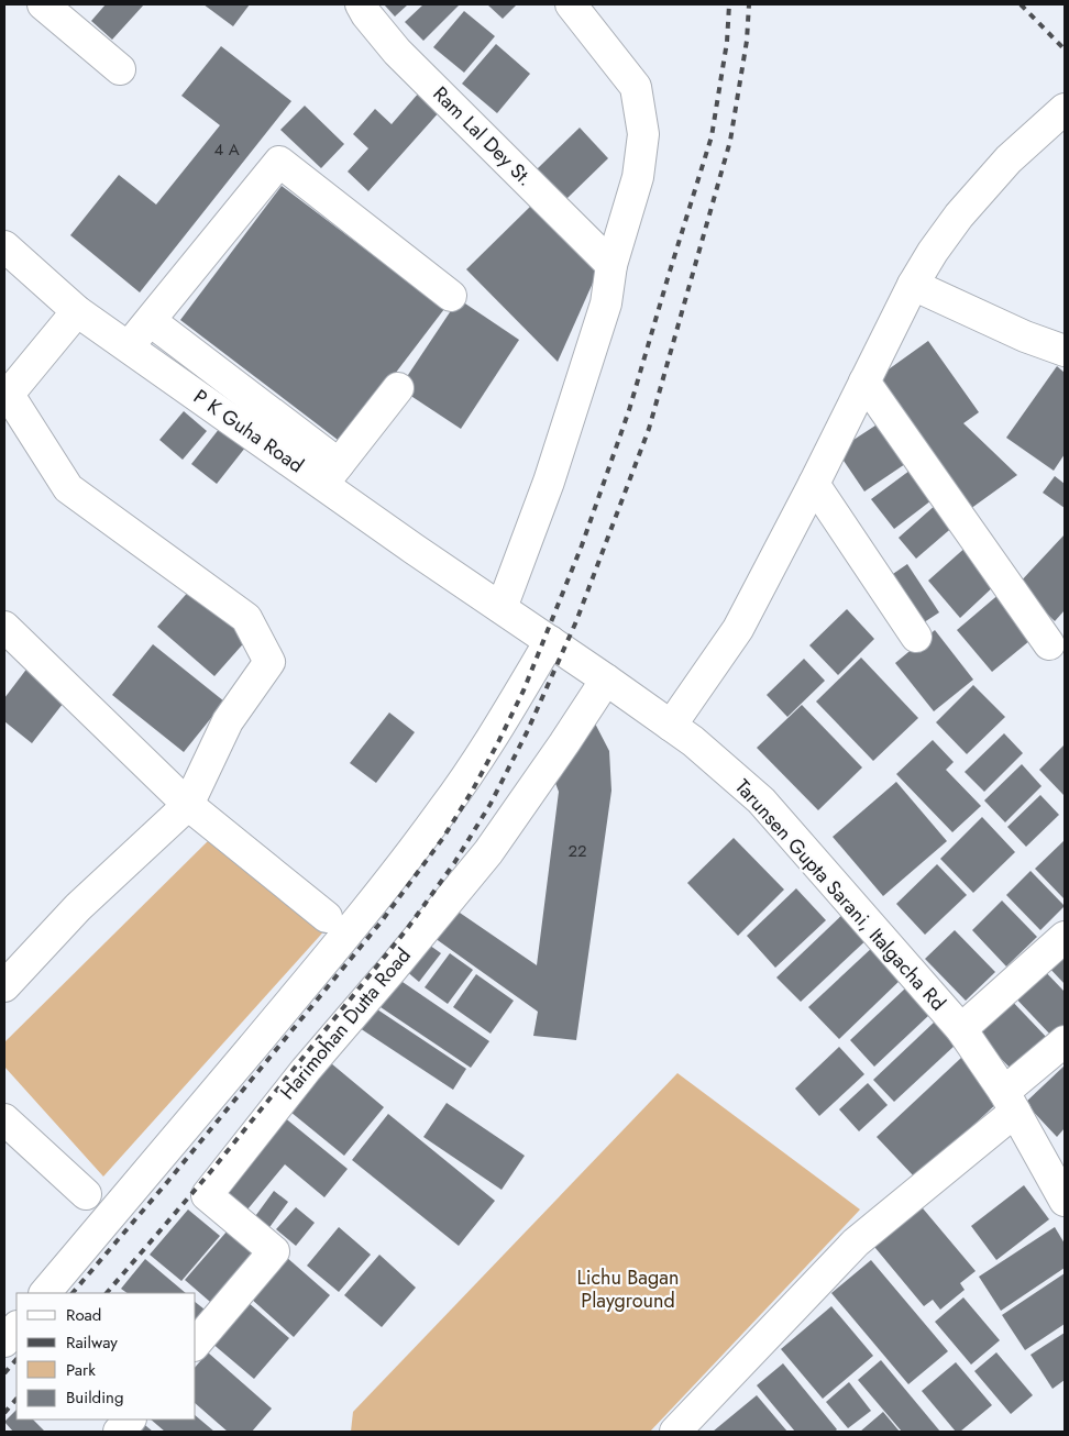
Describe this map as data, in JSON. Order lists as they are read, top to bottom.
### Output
{
  "streets": {
    "street": [
      "Ram Lal Dey St.",
      "P K Guha Road",
      "Tarunsen Gupta Sarani, Italgacha Rd",
      "Harimohan Dutta Road"
    ]
  },
  "crossings": [
    ["P K Guha Road", "Tarunsen Gupta Sarani, Italgacha Rd"],
    ["Tarunsen Gupta Sarani, Italgacha Rd", "Harimohan Dutta Road"]
  ],
  "parks": ["Lichu Bagan Playground"],
  "house_numbers": ["4 A", "22"],
  "legend": [
    "Road",
    "Railway",
    "Park",
    "Building"
  ]
}
